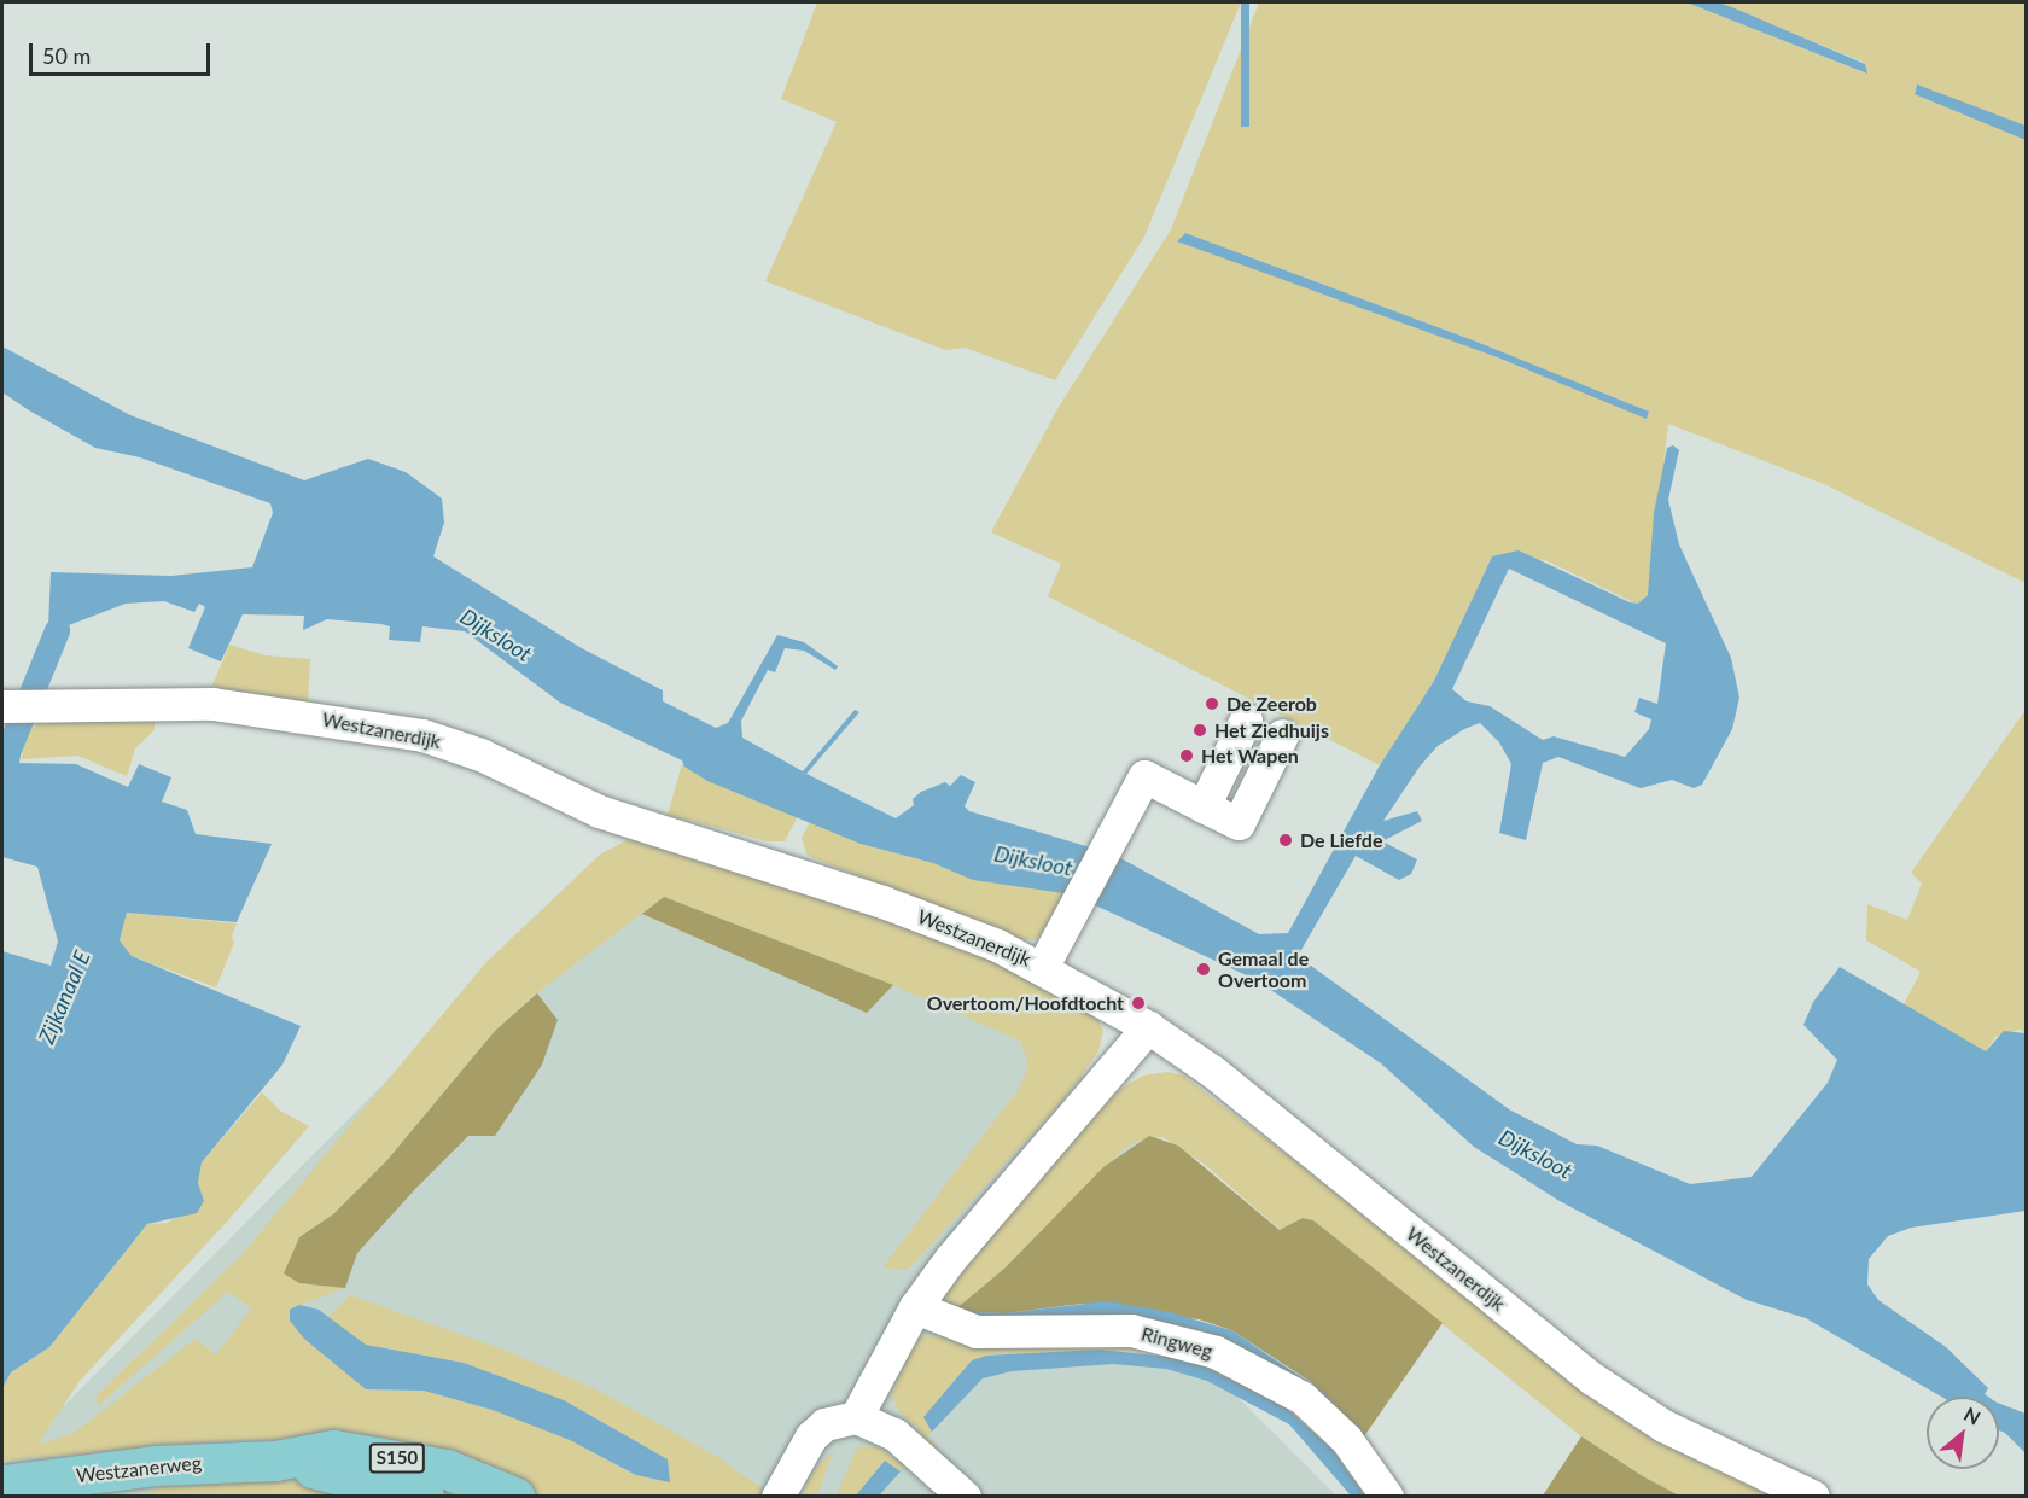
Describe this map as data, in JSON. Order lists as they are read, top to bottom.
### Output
{
  "streets": {
    "main road": ["S150", "Westzanerweg"],
    "street": ["Westzanerdijk", "Ringweg"]
  },
  "water": ["Dijksloot", "Zijkanaal E"],
  "places": [
    "De Zeerob",
    "Het Ziedhuijs",
    "Het Wapen",
    "De Liefde",
    "Gemaal de Overtoom",
    "Overtoom/Hoofdtocht"
  ],
  "scale_bar": "50 m",
  "north": "top right"
}
